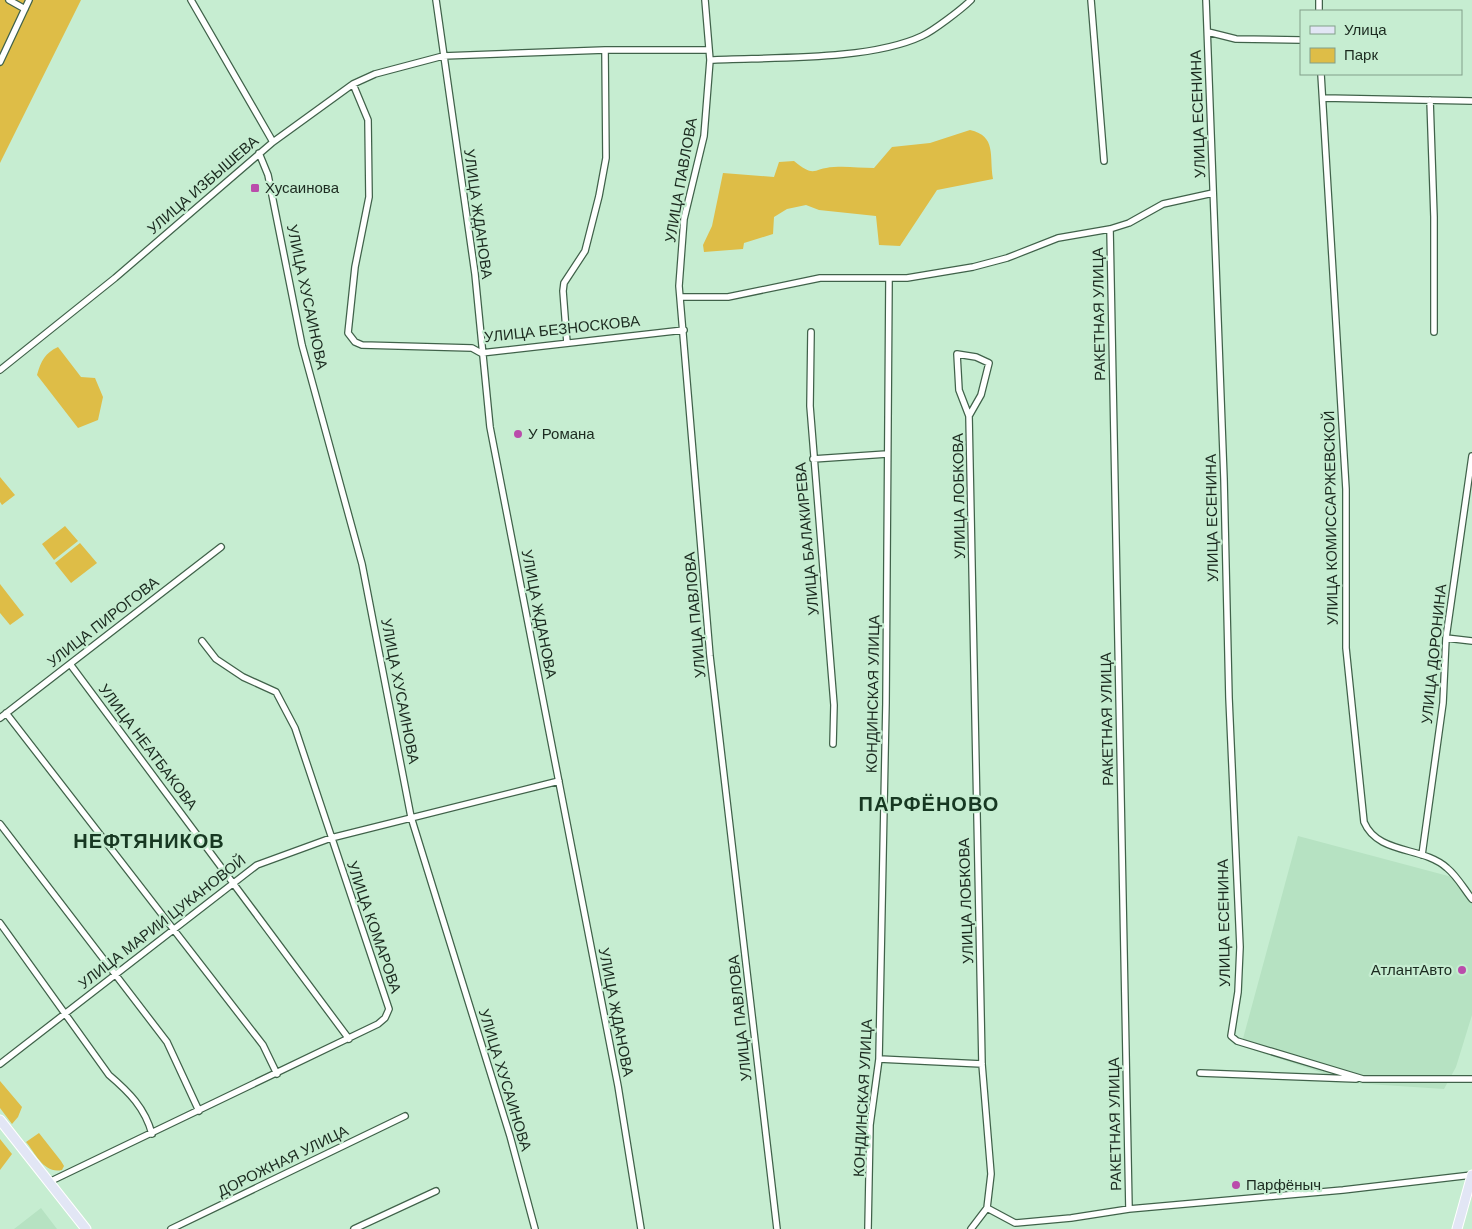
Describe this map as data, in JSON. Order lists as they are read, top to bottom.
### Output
{
  "streets": {
    "street": [
      "УЛИЦА ЕСЕНИНА",
      "УЛИЦА ПАВЛОВА",
      "УЛИЦА ИЗБЫШЕВА",
      "УЛИЦА ЖДАНОВА",
      "УЛИЦА ХУСАИНОВА",
      "РАКЕТНАЯ УЛИЦА",
      "УЛИЦА БЕЗНОСКОВА",
      "УЛИЦА ЛОБКОВА",
      "УЛИЦА КОМИССАРЖЕВСКОЙ",
      "УЛИЦА БАЛАКИРЕВА",
      "УЛИЦА ПИРОГОВА",
      "УЛИЦА ДОРОНИНА",
      "КОНДИНСКАЯ УЛИЦА",
      "УЛИЦА НЕАТБАКОВА",
      "УЛИЦА МАРИИ ЦУКАНОВОЙ",
      "УЛИЦА КОМАРОВА",
      "ДОРОЖНАЯ УЛИЦА"
    ]
  },
  "crossings": [
    ["УЛИЦА ПАВЛОВА", "УЛИЦА ИЗБЫШЕВА"],
    ["УЛИЦА ПАВЛОВА", "УЛИЦА БЕЗНОСКОВА"],
    ["УЛИЦА ИЗБЫШЕВА", "УЛИЦА ЖДАНОВА"],
    ["УЛИЦА ИЗБЫШЕВА", "УЛИЦА ХУСАИНОВА"],
    ["УЛИЦА ИЗБЫШЕВА", "УЛИЦА БЕЗНОСКОВА"],
    ["УЛИЦА ЖДАНОВА", "УЛИЦА БЕЗНОСКОВА"],
    ["УЛИЦА ЖДАНОВА", "УЛИЦА МАРИИ ЦУКАНОВОЙ"],
    ["УЛИЦА ХУСАИНОВА", "УЛИЦА МАРИИ ЦУКАНОВОЙ"],
    ["УЛИЦА КОМИССАРЖЕВСКОЙ", "УЛИЦА ДОРОНИНА"],
    ["УЛИЦА ПИРОГОВА", "УЛИЦА НЕАТБАКОВА"],
    ["УЛИЦА НЕАТБАКОВА", "УЛИЦА МАРИИ ЦУКАНОВОЙ"],
    ["УЛИЦА НЕАТБАКОВА", "УЛИЦА КОМАРОВА"],
    ["УЛИЦА МАРИИ ЦУКАНОВОЙ", "УЛИЦА КОМАРОВА"]
  ],
  "districts": ["ПАРФЁНОВО", "НЕФТЯНИКОВ"],
  "places": {
    "transit": ["Хусаинова"],
    "other": ["У Романа", "АтлантАвто", "Парфёныч"]
  },
  "legend": ["Улица", "Парк"]
}
